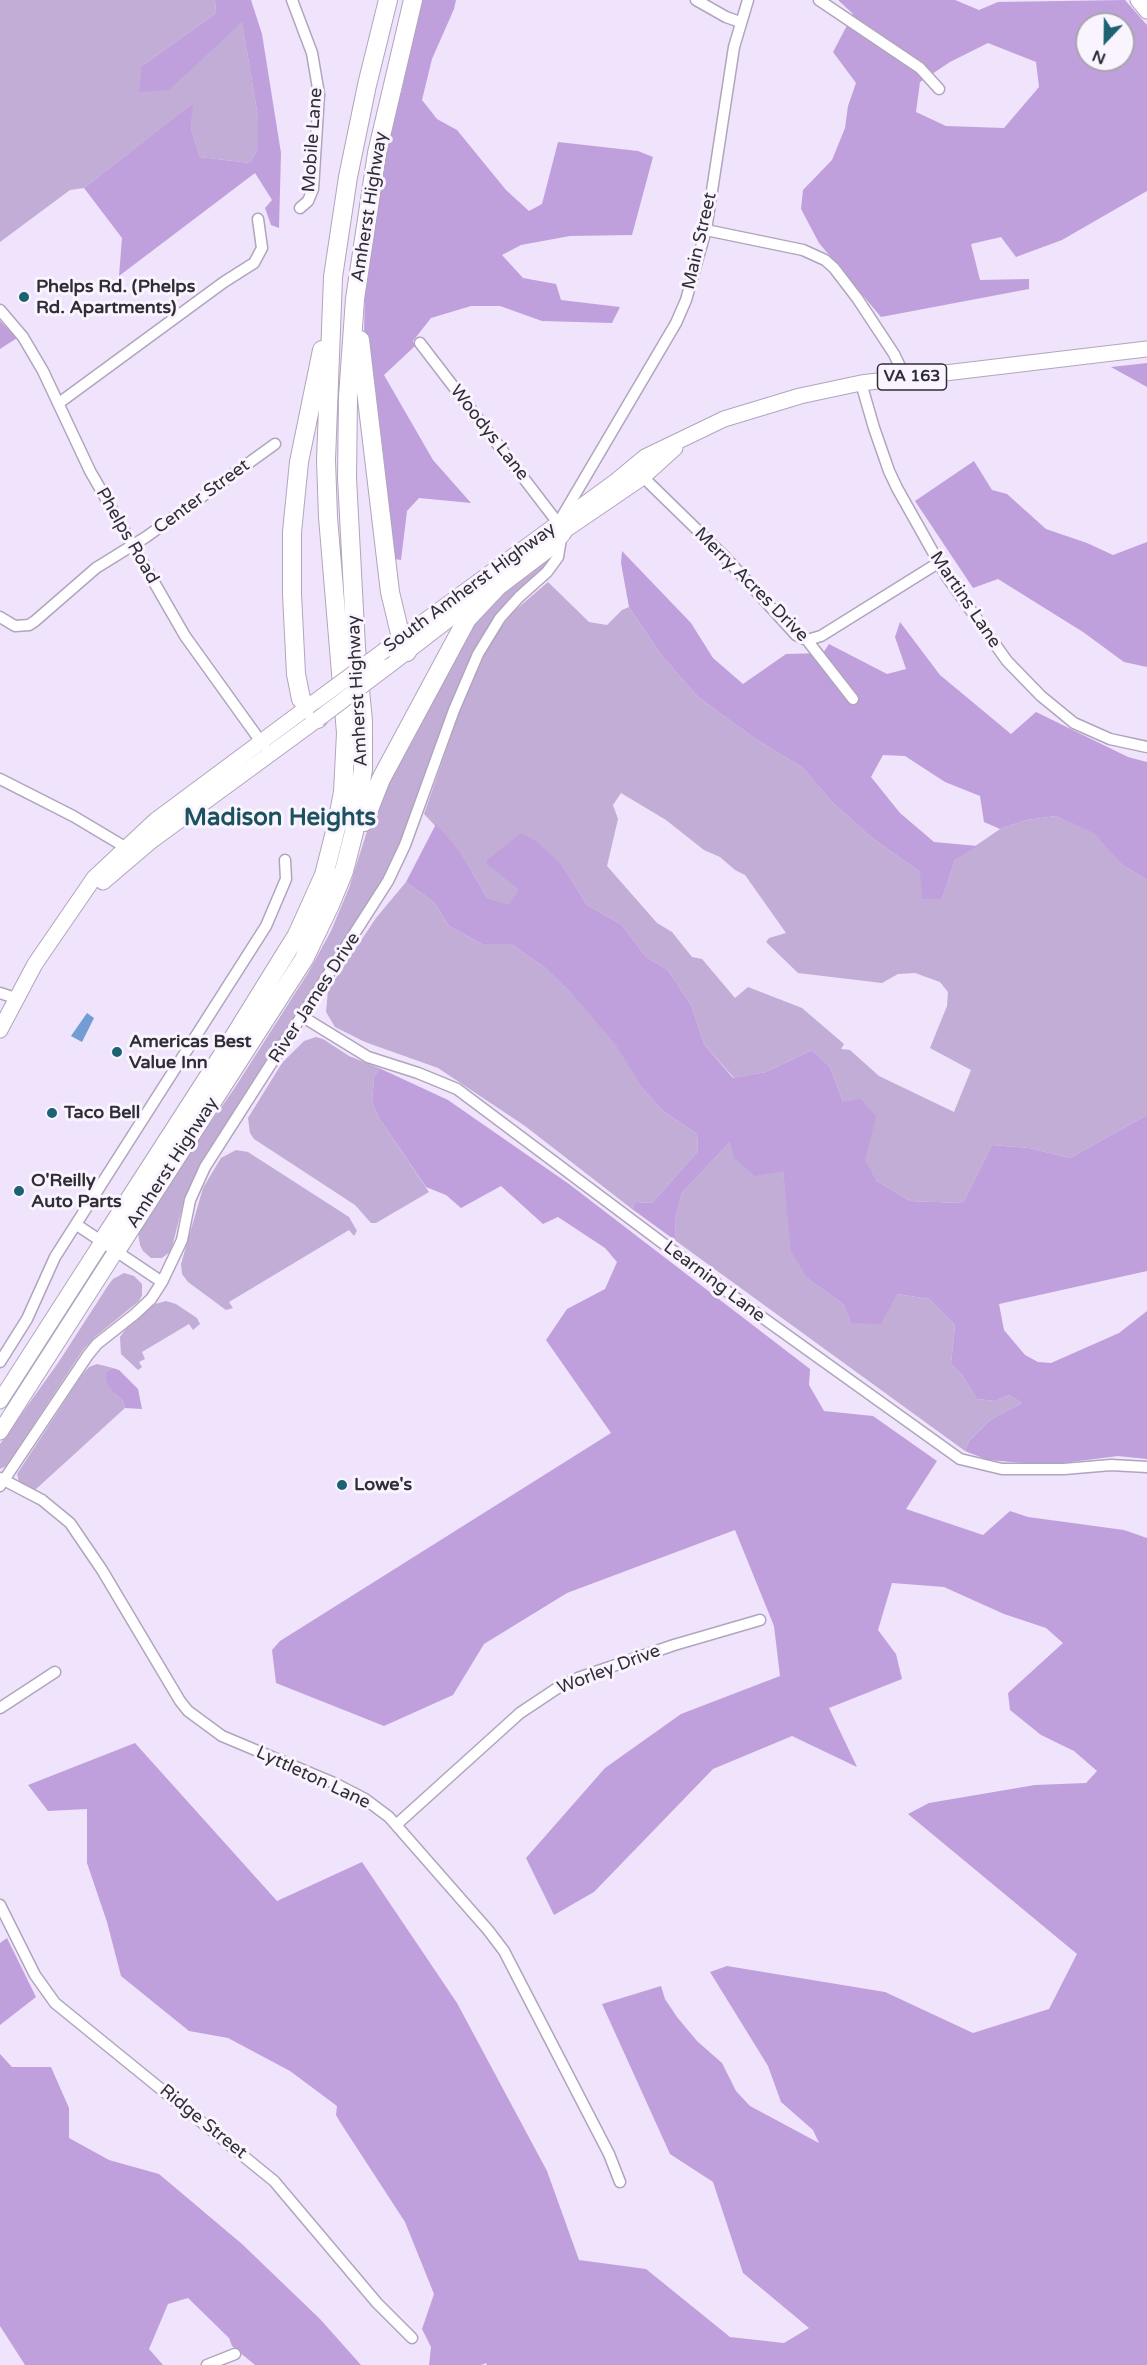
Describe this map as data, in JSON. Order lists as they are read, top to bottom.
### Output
{
  "streets": {
    "highway": ["Amherst Highway"],
    "main road": ["VA 163", "South Amherst Highway"],
    "street": [
      "Mobile Lane",
      "Main Street",
      "Woodys Lane",
      "Center Street",
      "Phelps Road",
      "Merry Acres Drive",
      "Martins Lane",
      "River James Drive",
      "Learning Lane",
      "Worley Drive",
      "Lyttleton Lane",
      "Ridge Street"
    ]
  },
  "crossings": [
    ["Main Street", "Woodys Lane"],
    ["Main Street", "South Amherst Highway"],
    ["Main Street", "River James Drive"],
    ["Woodys Lane", "South Amherst Highway"],
    ["Woodys Lane", "River James Drive"],
    ["Center Street", "Phelps Road"],
    ["Phelps Road", "South Amherst Highway"],
    ["Merry Acres Drive", "South Amherst Highway"],
    ["South Amherst Highway", "Martins Lane"],
    ["South Amherst Highway", "River James Drive"],
    ["River James Drive", "Learning Lane"],
    ["River James Drive", "Lyttleton Lane"],
    ["Worley Drive", "Lyttleton Lane"]
  ],
  "districts": ["Madison Heights"],
  "places": [
    "Phelps Rd. (Phelps Rd. Apartments)",
    "Americas Best Value Inn",
    "Taco Bell",
    "O'Reilly Auto Parts",
    "Lowe's"
  ],
  "north": "bottom"
}
